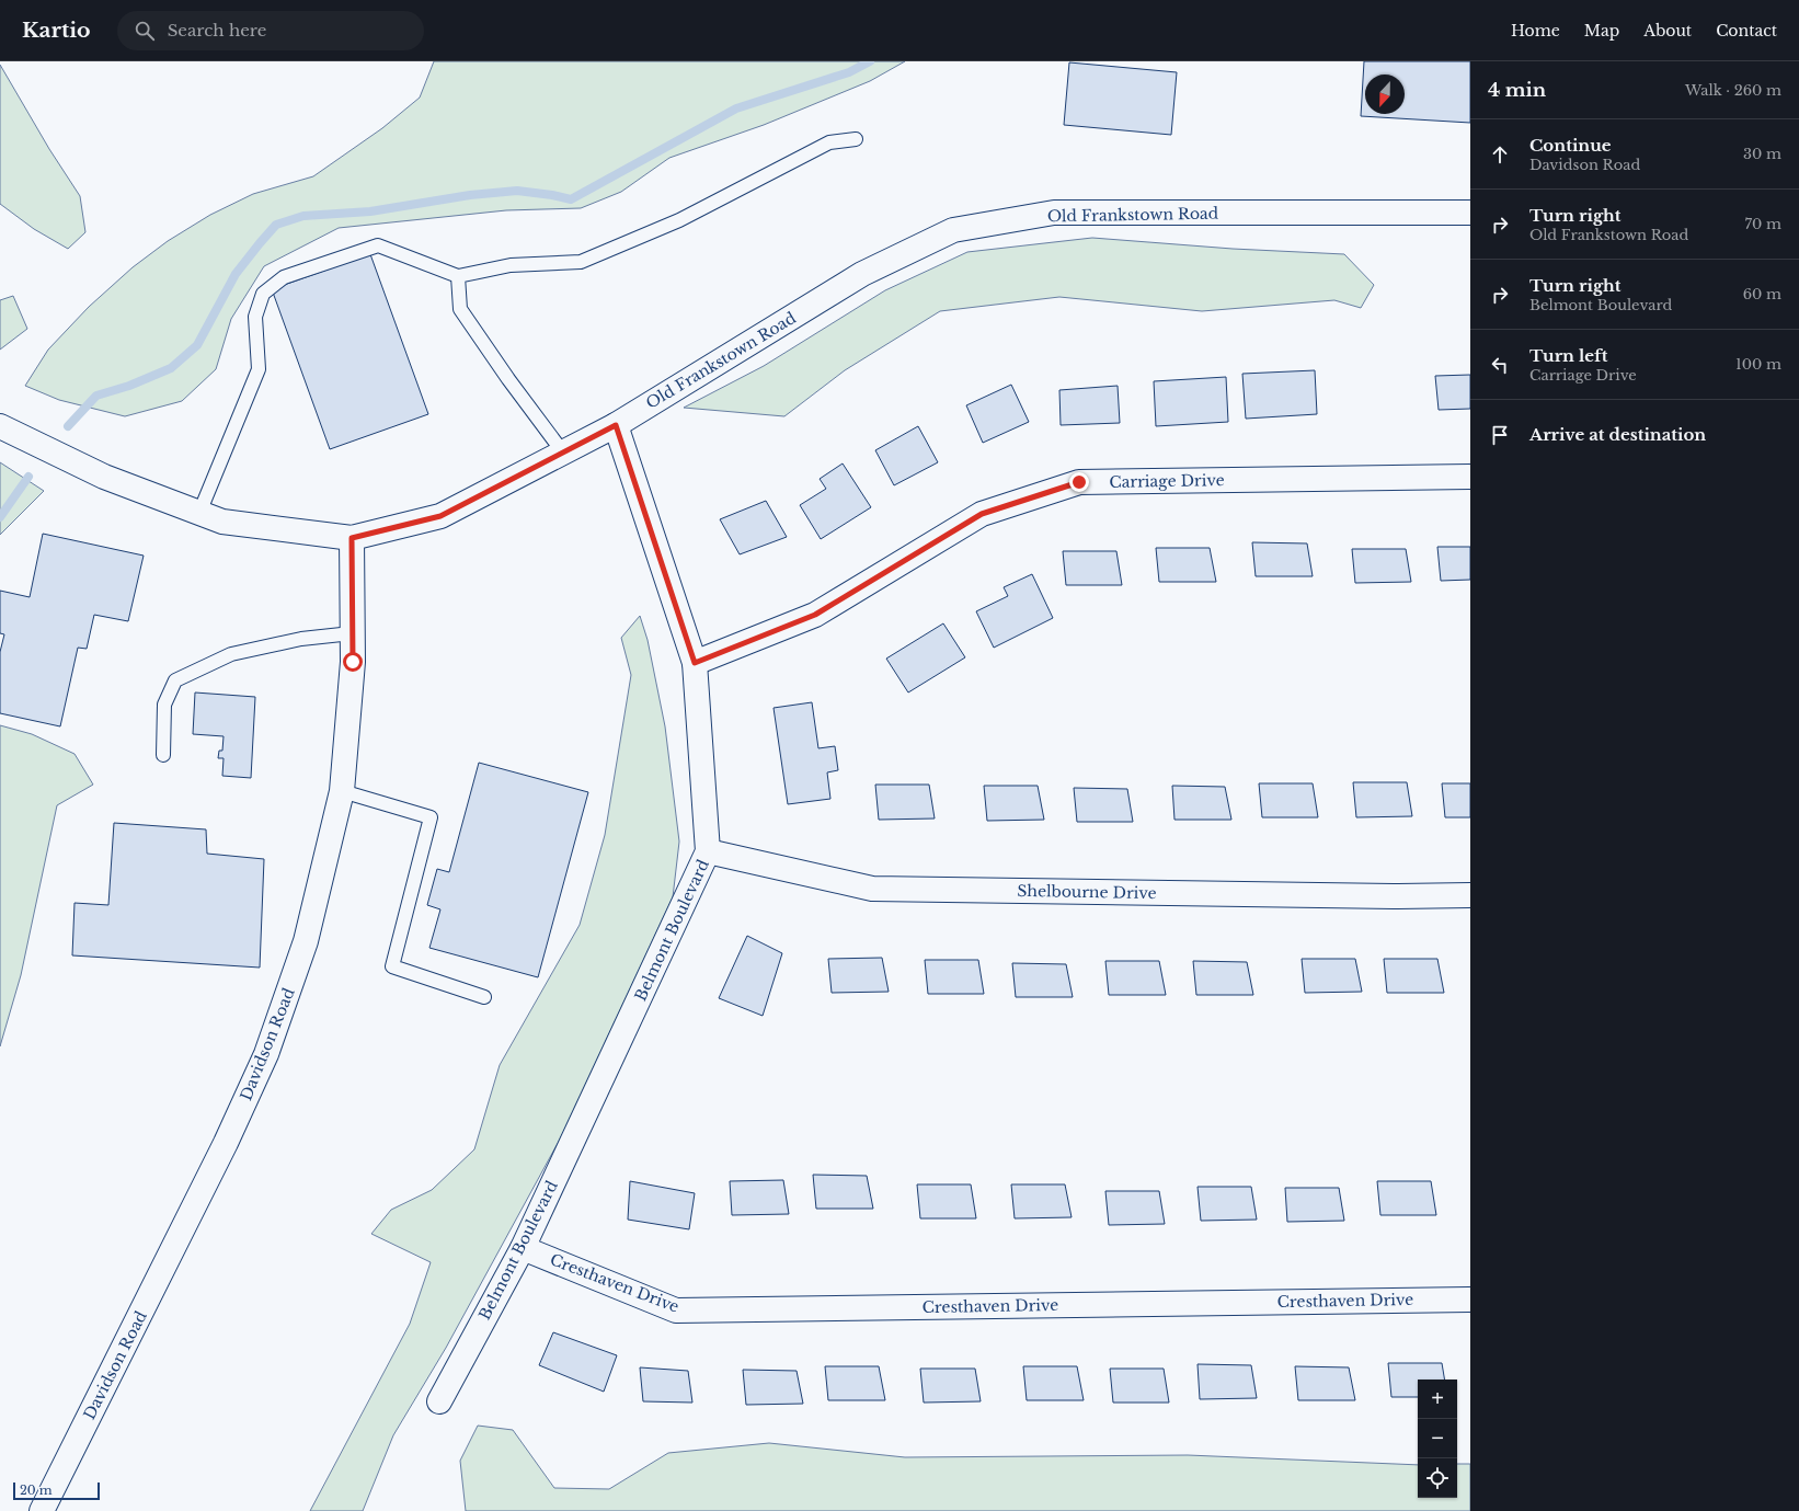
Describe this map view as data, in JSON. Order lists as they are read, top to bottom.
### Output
{
  "streets": {
    "street": [
      "Old Frankstown Road",
      "Carriage Drive",
      "Shelbourne Drive",
      "Belmont Boulevard",
      "Davidson Road",
      "Cresthaven Drive"
    ]
  },
  "crossings": [
    ["Old Frankstown Road", "Belmont Boulevard"],
    ["Old Frankstown Road", "Davidson Road"],
    ["Carriage Drive", "Belmont Boulevard"],
    ["Shelbourne Drive", "Belmont Boulevard"],
    ["Belmont Boulevard", "Cresthaven Drive"]
  ],
  "scale_bar": "20 m",
  "north": "bottom",
  "page": {
    "header": "Kartio",
    "search": "Search here",
    "nav": [
      "Home",
      "Map",
      "About",
      "Contact"
    ],
    "heading": ["4 min", "Walk · 260 m"],
    "list": [
      ["Continue", "Davidson Road", "30 m"],
      ["Turn right", "Old Frankstown Road", "70 m"],
      ["Turn right", "Belmont Boulevard", "60 m"],
      ["Turn left", "Carriage Drive", "100 m"],
      "Arrive at destination"
    ],
    "map_buttons": ["+", "−"],
    "scale": "20 m"
  }
}
